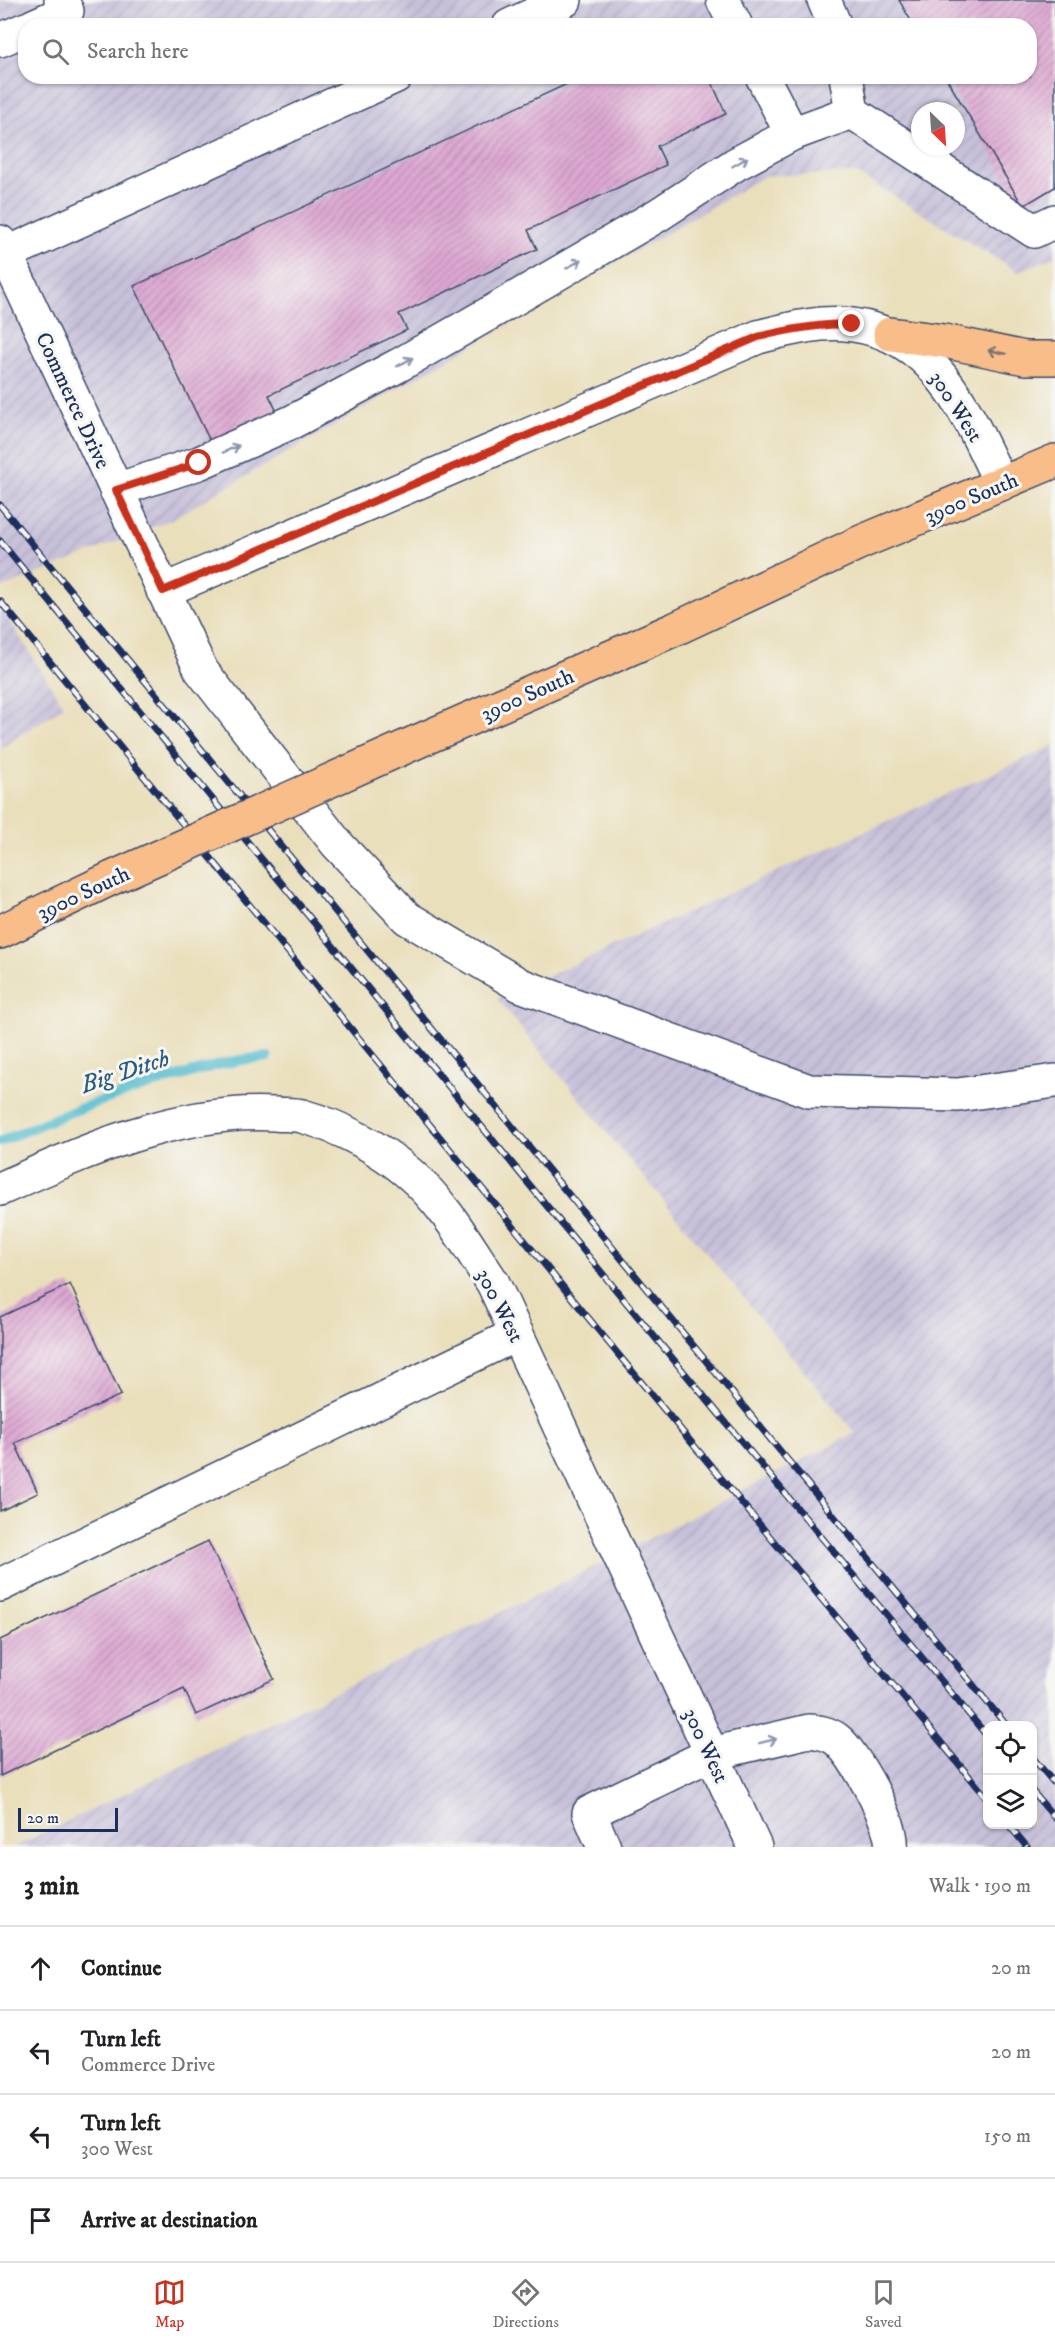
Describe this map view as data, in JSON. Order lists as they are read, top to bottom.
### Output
{
  "streets": {
    "main road": ["3900 South"],
    "street": ["Commerce Drive", "300 West"]
  },
  "crossings": [
    ["Commerce Drive", "300 West"],
    ["300 West", "3900 South"]
  ],
  "water": ["Big Ditch"],
  "scale_bar": "20 m",
  "north": "bottom right",
  "page": {
    "search": "Search here",
    "scale": "20 m",
    "heading": ["3 min", "Walk · 190 m"],
    "list": [
      ["Continue", "20 m"],
      ["Turn left", "Commerce Drive", "20 m"],
      ["Turn left", "300 West", "150 m"],
      "Arrive at destination"
    ],
    "nav": ["Map", "Directions", "Saved"]
  }
}
